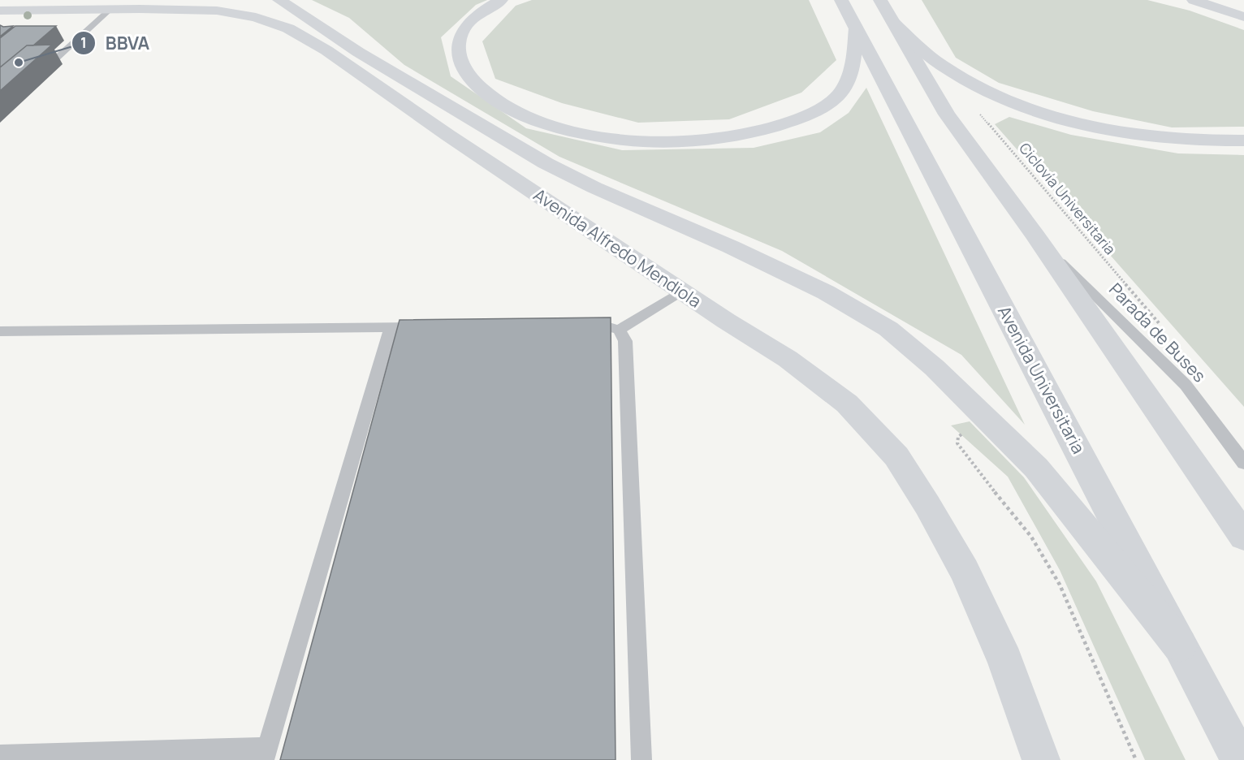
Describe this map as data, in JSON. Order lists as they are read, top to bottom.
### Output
{
  "streets": {
    "main road": ["Avenida Alfredo Mendiola", "Avenida Universitaria"],
    "lane": ["Parada de Buses"],
    "path": ["Ciclovía Universitaria"]
  },
  "places": ["BBVA"]
}
